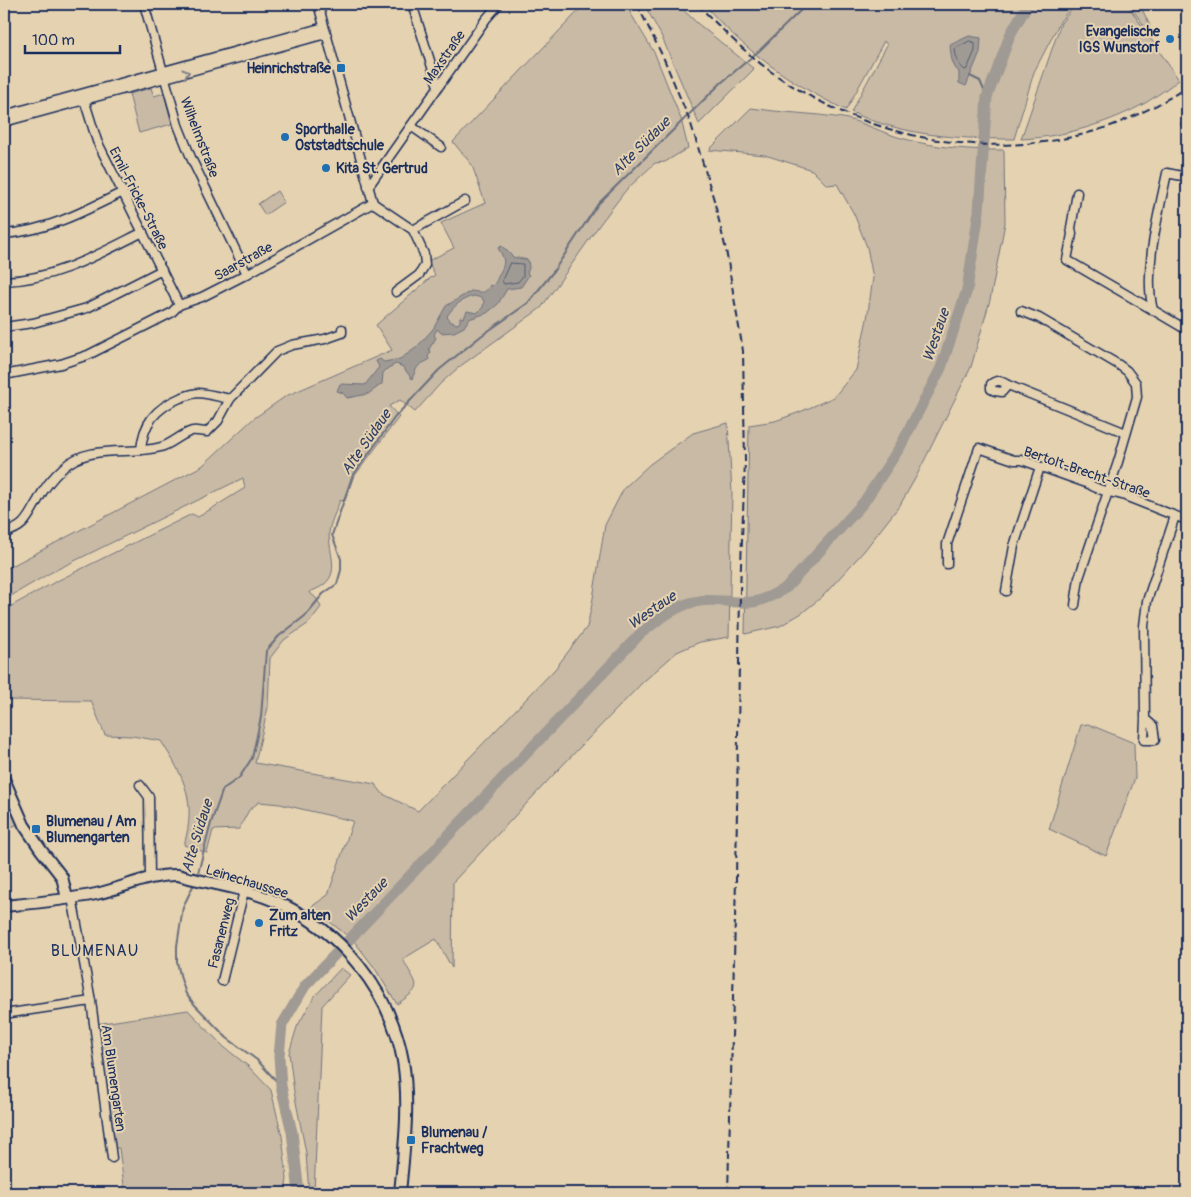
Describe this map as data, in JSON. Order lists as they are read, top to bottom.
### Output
{
  "streets": {
    "street": [
      "Maxstraße",
      "Wilhelmstraße",
      "Emil-Fricke-Straße",
      "Saarstraße",
      "Bertolt-Brecht-Straße",
      "Leinechaussee",
      "Fasanenweg",
      "Am Blumengarten"
    ]
  },
  "crossings": [
    ["Wilhelmstraße", "Saarstraße"],
    ["Emil-Fricke-Straße", "Saarstraße"],
    ["Leinechaussee", "Fasanenweg"],
    ["Leinechaussee", "Am Blumengarten"]
  ],
  "districts": ["BLUMENAU"],
  "water": ["Alte Südaue", "Westaue"],
  "places": {
    "other": [
      "Evangelische IGS Wunstorf",
      "Sporthalle Oststadtschule",
      "Kita St. Gertrud",
      "Zum alten Fritz"
    ],
    "transit": ["Heinrichstraße", "Blumenau / Am Blumengarten", "Blumenau / Frachtweg"]
  },
  "scale_bar": "100 m"
}
